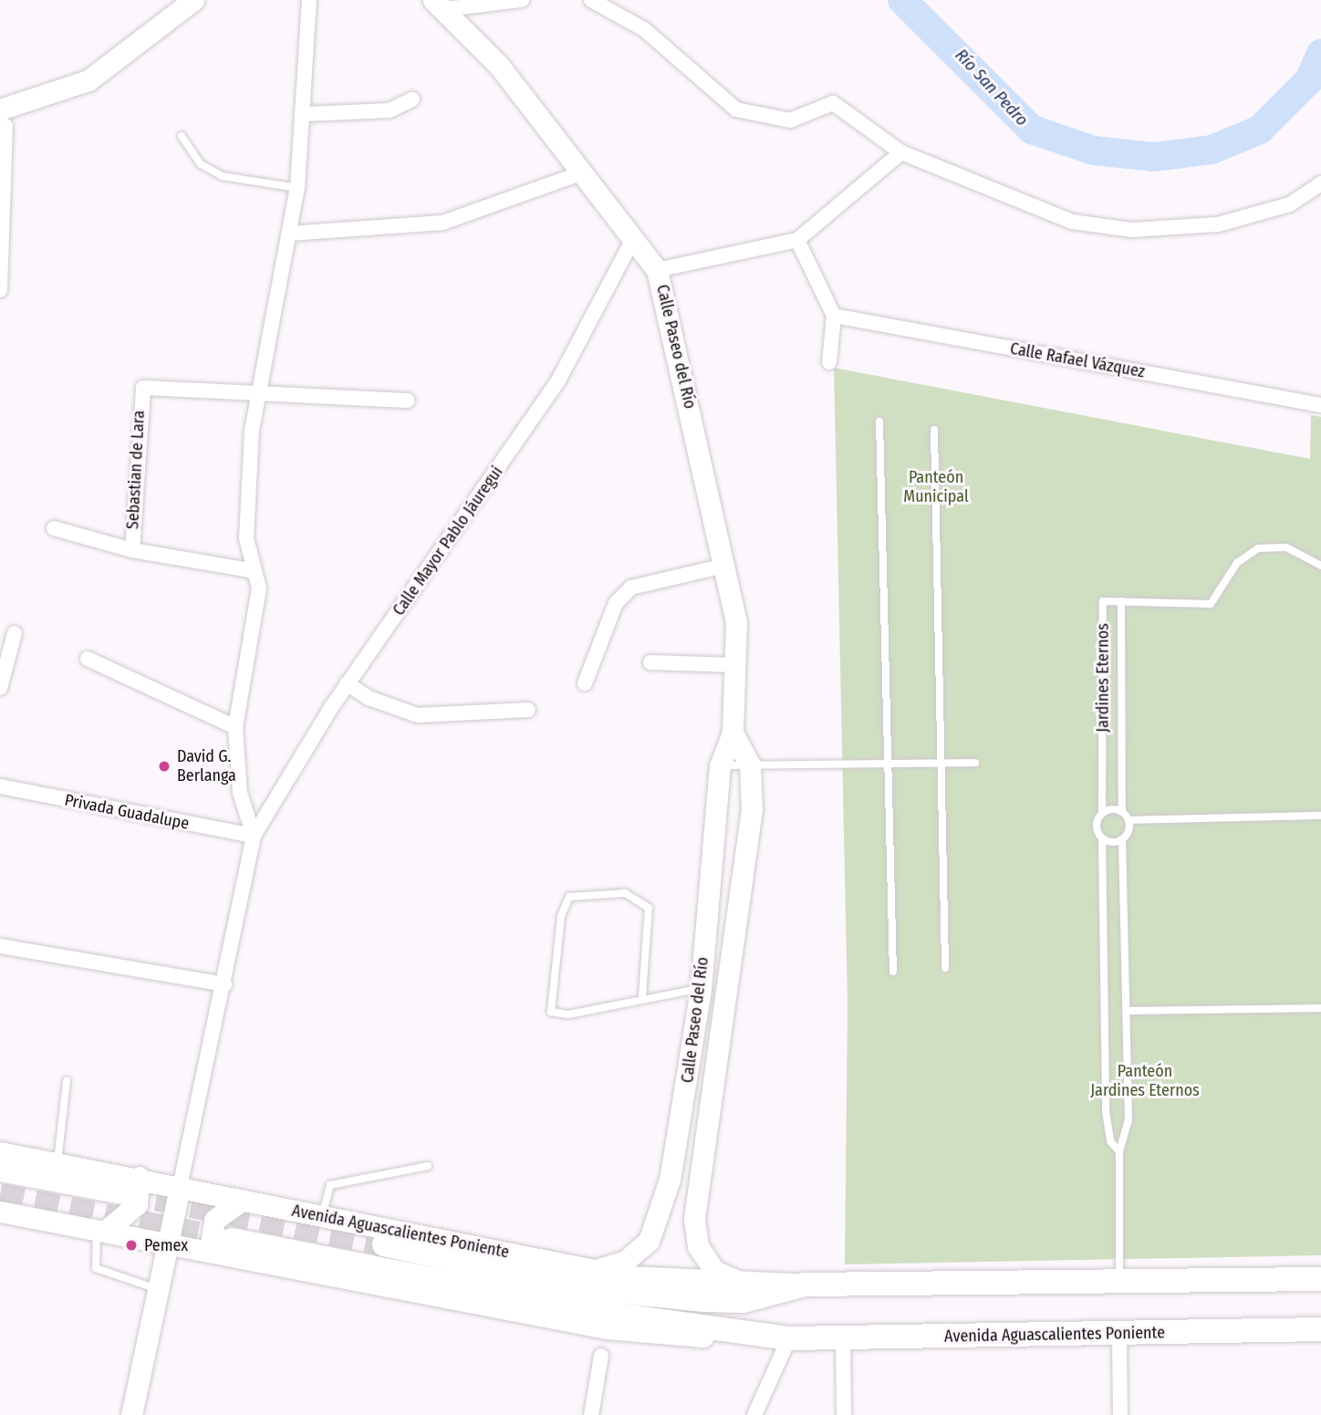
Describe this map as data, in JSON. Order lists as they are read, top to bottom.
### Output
{
  "streets": {
    "main road": ["Avenida Aguascalientes Poniente"],
    "street": [
      "Calle Paseo del Río",
      "Calle Rafael Vázquez",
      "Sebastian de Lara",
      "Calle Mayor Pablo Jáuregui",
      "Privada Guadalupe"
    ],
    "lane": ["Jardines Eternos"]
  },
  "crossings": [
    ["Calle Paseo del Río", "Calle Mayor Pablo Jáuregui"],
    ["Calle Paseo del Río", "Avenida Aguascalientes Poniente"],
    ["Calle Mayor Pablo Jáuregui", "Privada Guadalupe"]
  ],
  "water": ["Río San Pedro"],
  "parks": ["Panteón Municipal", "Panteón Jardines Eternos"],
  "places": ["David G. Berlanga", "Pemex"]
}
